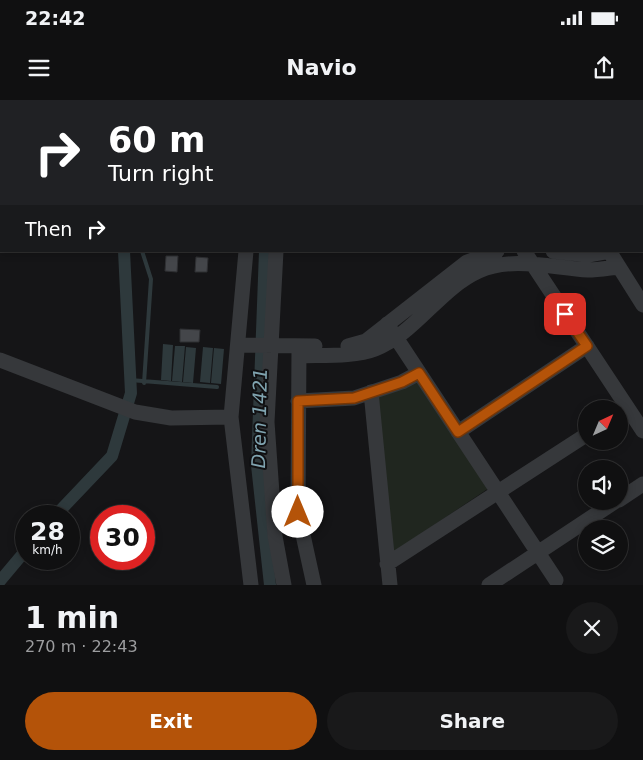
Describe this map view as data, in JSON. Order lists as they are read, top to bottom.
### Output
{
  "water": ["Dren 1421"],
  "north": "top right",
  "page": {
    "status": "22:42",
    "header": "Navio",
    "turn": ["60 m", "Turn right"],
    "then": "Then",
    "speed": "28 km/h",
    "limit": "30",
    "heading": ["1 min", "270 m · 22:43"],
    "buttons": ["Exit", "Share"]
  }
}
